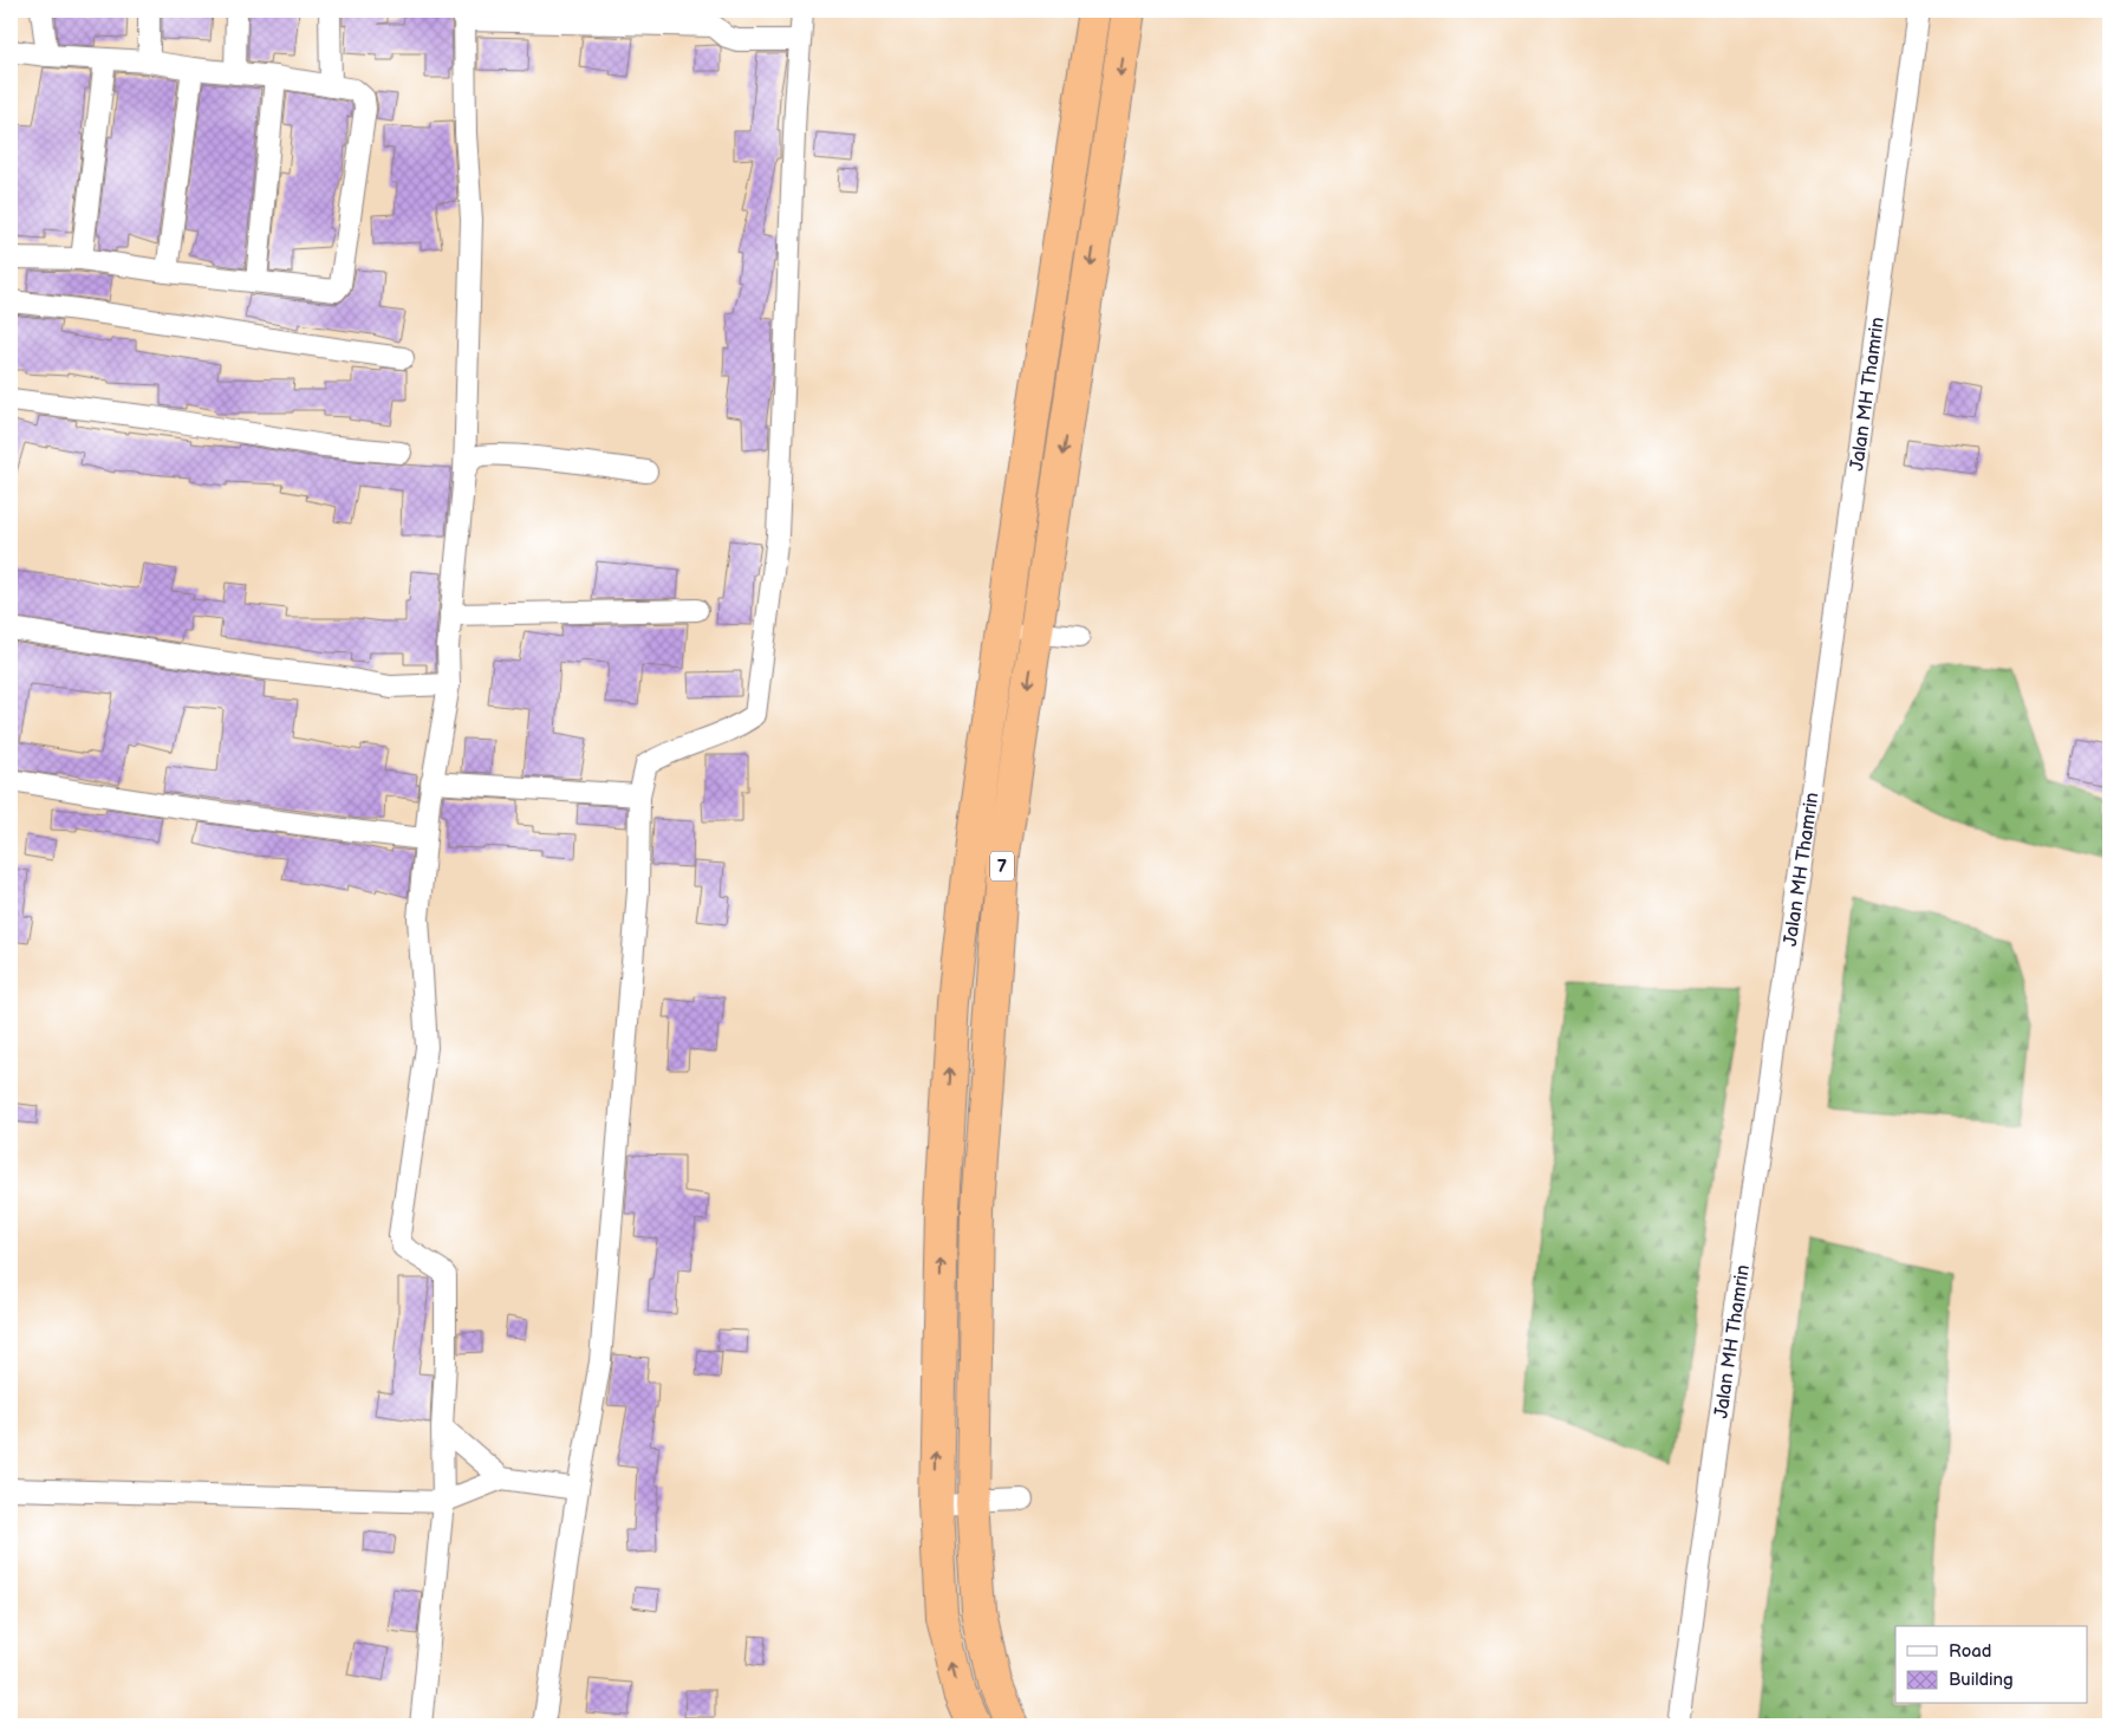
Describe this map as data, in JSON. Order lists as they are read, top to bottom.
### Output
{
  "streets": {
    "highway": ["7"],
    "street": ["Jalan MH Thamrin"]
  },
  "legend": ["Road", "Building"]
}
